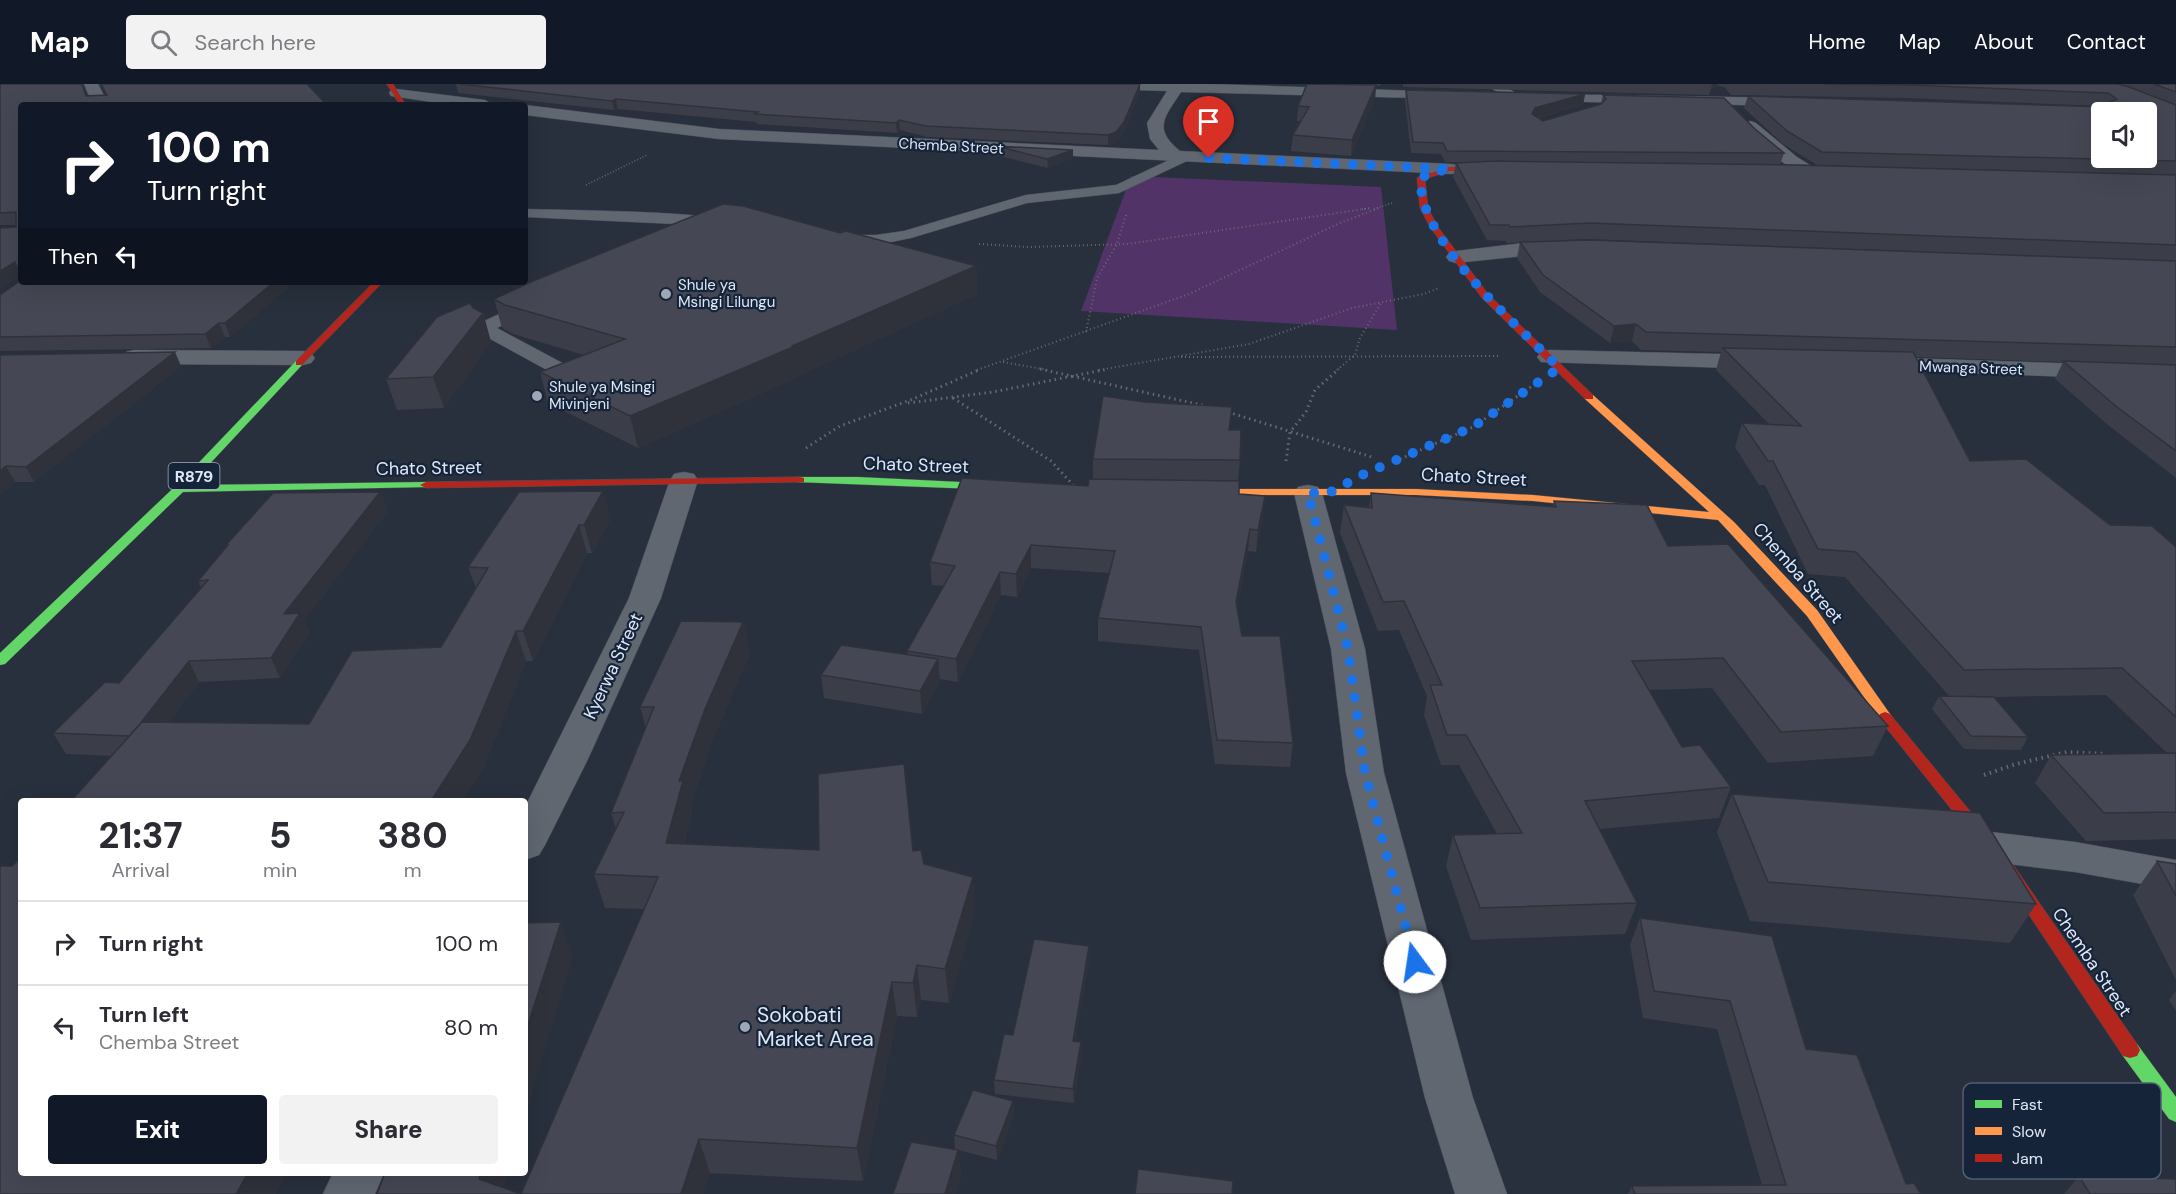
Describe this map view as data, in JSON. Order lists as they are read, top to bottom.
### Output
{
  "streets": {
    "street": [
      "Chemba Street",
      "Mwanga Street",
      "Chato Street",
      "R879",
      "Kyerwa Street"
    ]
  },
  "crossings": [
    ["Chemba Street", "Chato Street"],
    ["Chato Street", "R879"],
    ["Chato Street", "Kyerwa Street"]
  ],
  "places": ["Shule ya Msingi Lilungu", "Shule ya Msingi Mivinjeni", "Sokobati Market Area"],
  "legend": ["Fast", "Slow", "Jam"],
  "page": {
    "header": "Map",
    "search": "Search here",
    "nav": [
      "Home",
      "Map",
      "About",
      "Contact"
    ],
    "turn": ["100 m", "Turn right"],
    "then": "Then",
    "eta": [
      "21:37",
      "Arrival",
      "5",
      "min",
      "380",
      "m"
    ],
    "list": [
      {
        "name": "Turn right",
        "value": "100 m"
      },
      {
        "name": "Turn left",
        "note": "Chemba Street",
        "value": "80 m"
      }
    ],
    "buttons": ["Exit", "Share"]
  }
}
